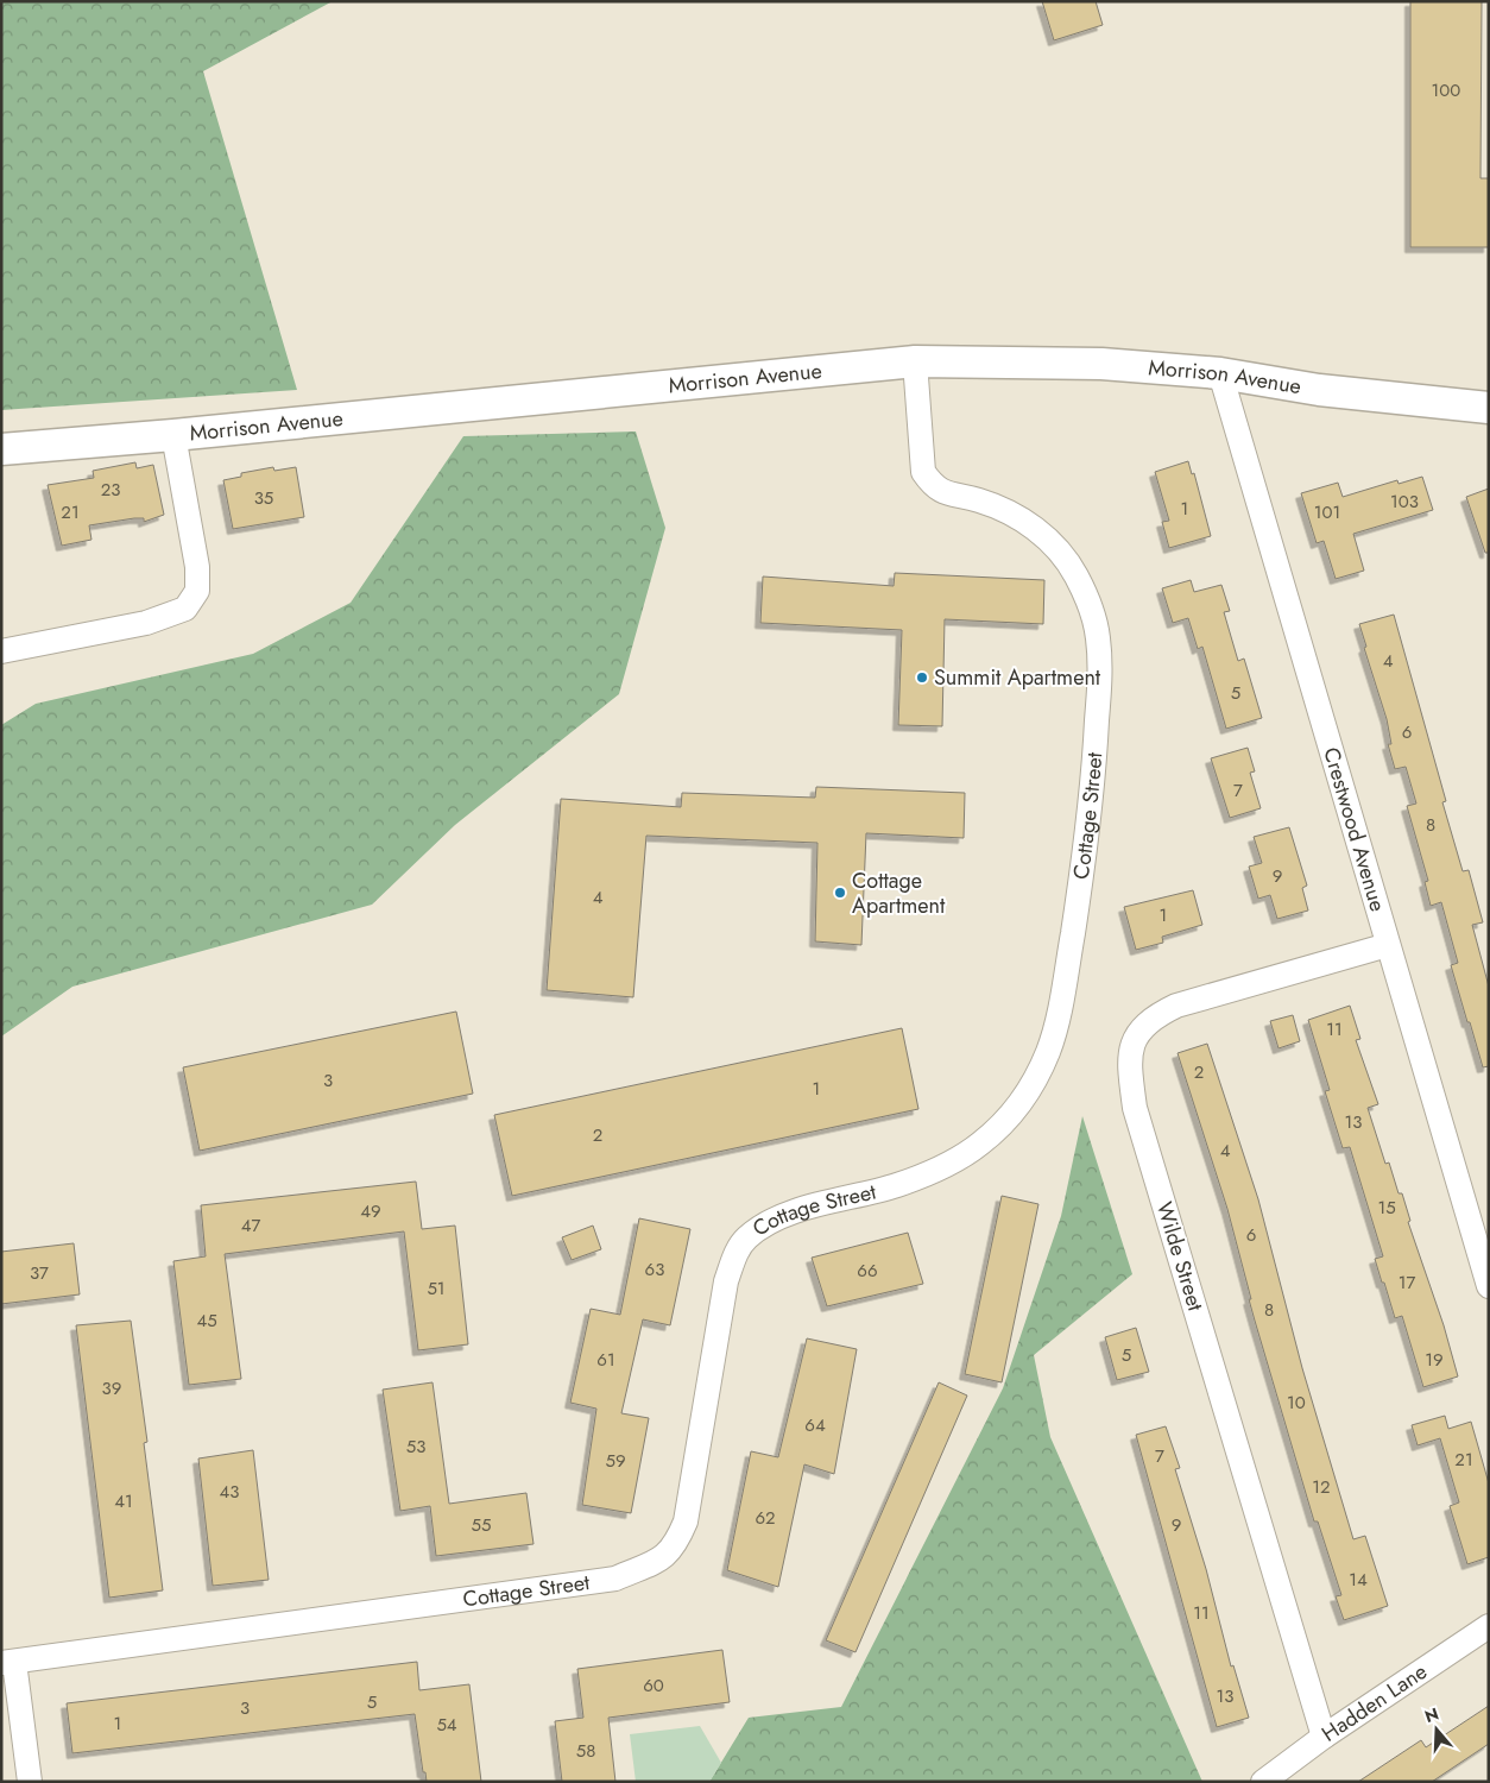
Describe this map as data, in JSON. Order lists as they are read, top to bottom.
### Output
{
  "streets": {
    "street": [
      "Morrison Avenue",
      "Cottage Street",
      "Crestwood Avenue",
      "Wilde Street",
      "Hadden Lane"
    ]
  },
  "crossings": [
    ["Morrison Avenue", "Cottage Street"],
    ["Morrison Avenue", "Crestwood Avenue"],
    ["Crestwood Avenue", "Wilde Street"],
    ["Wilde Street", "Hadden Lane"]
  ],
  "places": ["Summit Apartment", "Cottage Apartment"],
  "house_numbers": [
    "100",
    "23",
    "35",
    "103",
    "1",
    "21",
    "101",
    "4",
    "5",
    "6",
    "7",
    "8",
    "9",
    "4",
    "1",
    "11",
    "2",
    "3",
    "1",
    "13",
    "2",
    "4",
    "15",
    "49",
    "47",
    "6",
    "63",
    "66",
    "37",
    "17",
    "51",
    "8",
    "45",
    "5",
    "61",
    "19",
    "39",
    "10",
    "64",
    "53",
    "7",
    "21",
    "59",
    "12",
    "43",
    "41",
    "62",
    "55",
    "9",
    "14",
    "11",
    "60",
    "13",
    "5",
    "3",
    "1",
    "54",
    "58"
  ],
  "north": "top"
}
